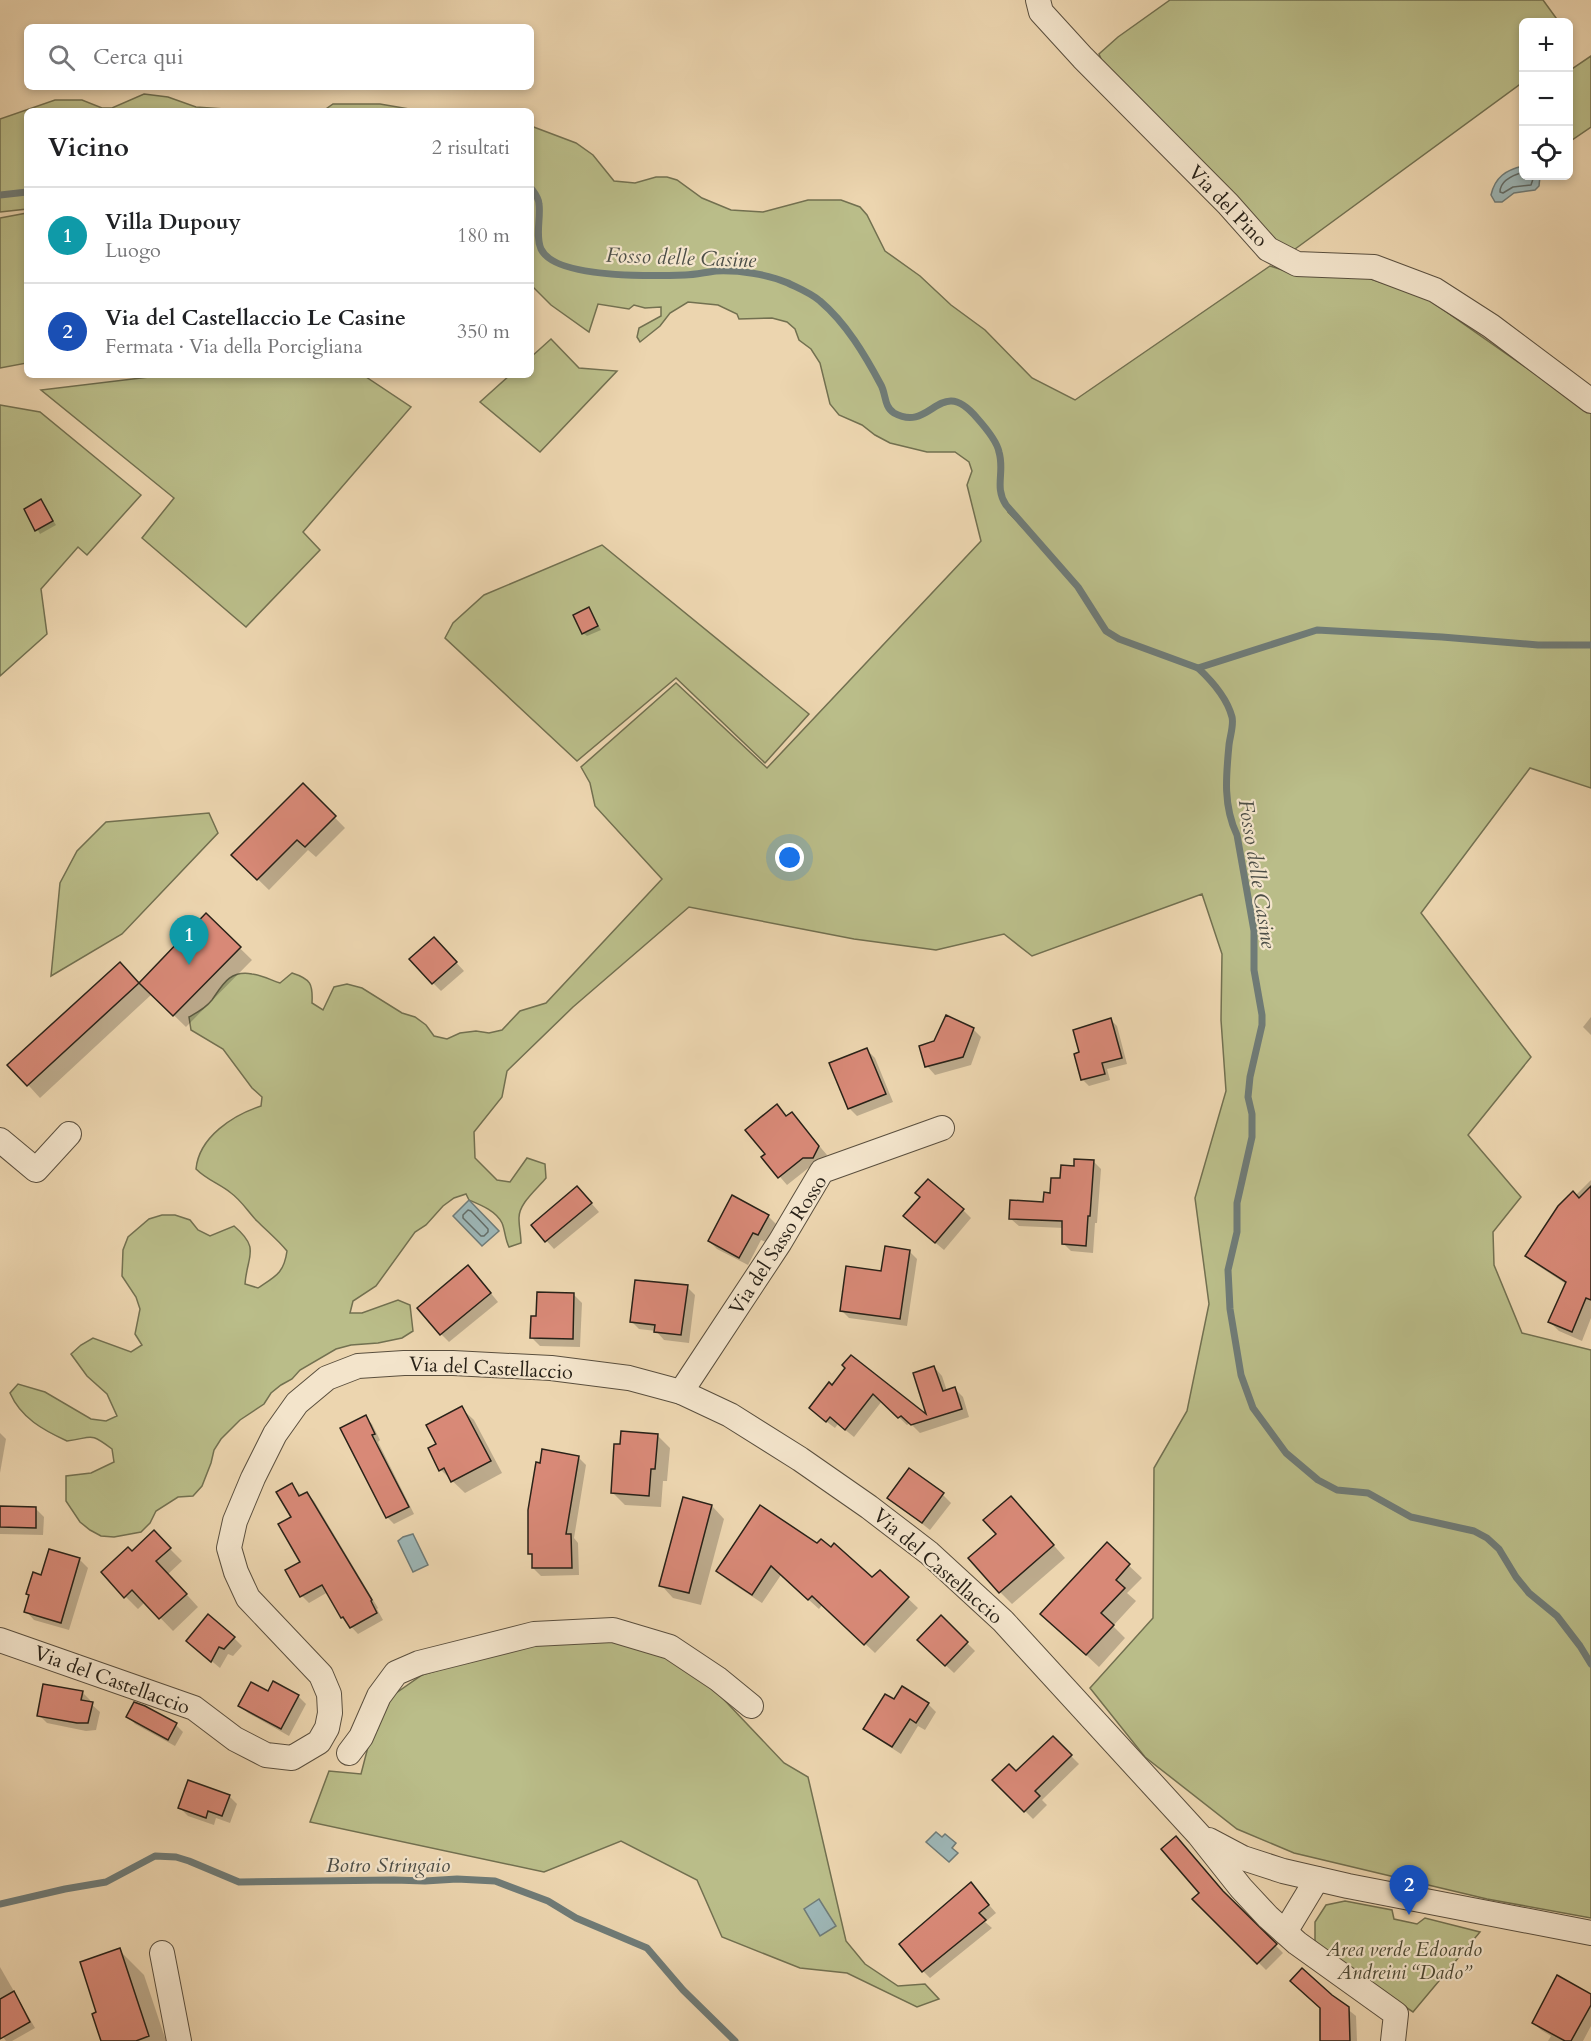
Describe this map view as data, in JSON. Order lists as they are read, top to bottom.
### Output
{
  "streets": {
    "street": ["Via del Pino", "Via del Sasso Rosso", "Via del Castellaccio"]
  },
  "crossings": [
    ["Via del Sasso Rosso", "Via del Castellaccio"]
  ],
  "water": ["Fosso delle Casine", "Botro Stringaio"],
  "parks": ["Area verde Edoardo Andreini “Dado”"],
  "page": {
    "map_buttons": ["+", "−"],
    "search": "Cerca qui",
    "heading": ["Vicino", "2 risultati"],
    "list": [
      {
        "mark": "1",
        "name": "Villa Dupouy",
        "note": "Luogo",
        "value": "180 m"
      },
      {
        "mark": "2",
        "name": "Via del Castellaccio Le Casine",
        "note": "Fermata · Via della Porcigliana",
        "value": "350 m"
      }
    ],
    "pins": ["1", "2"]
  }
}
